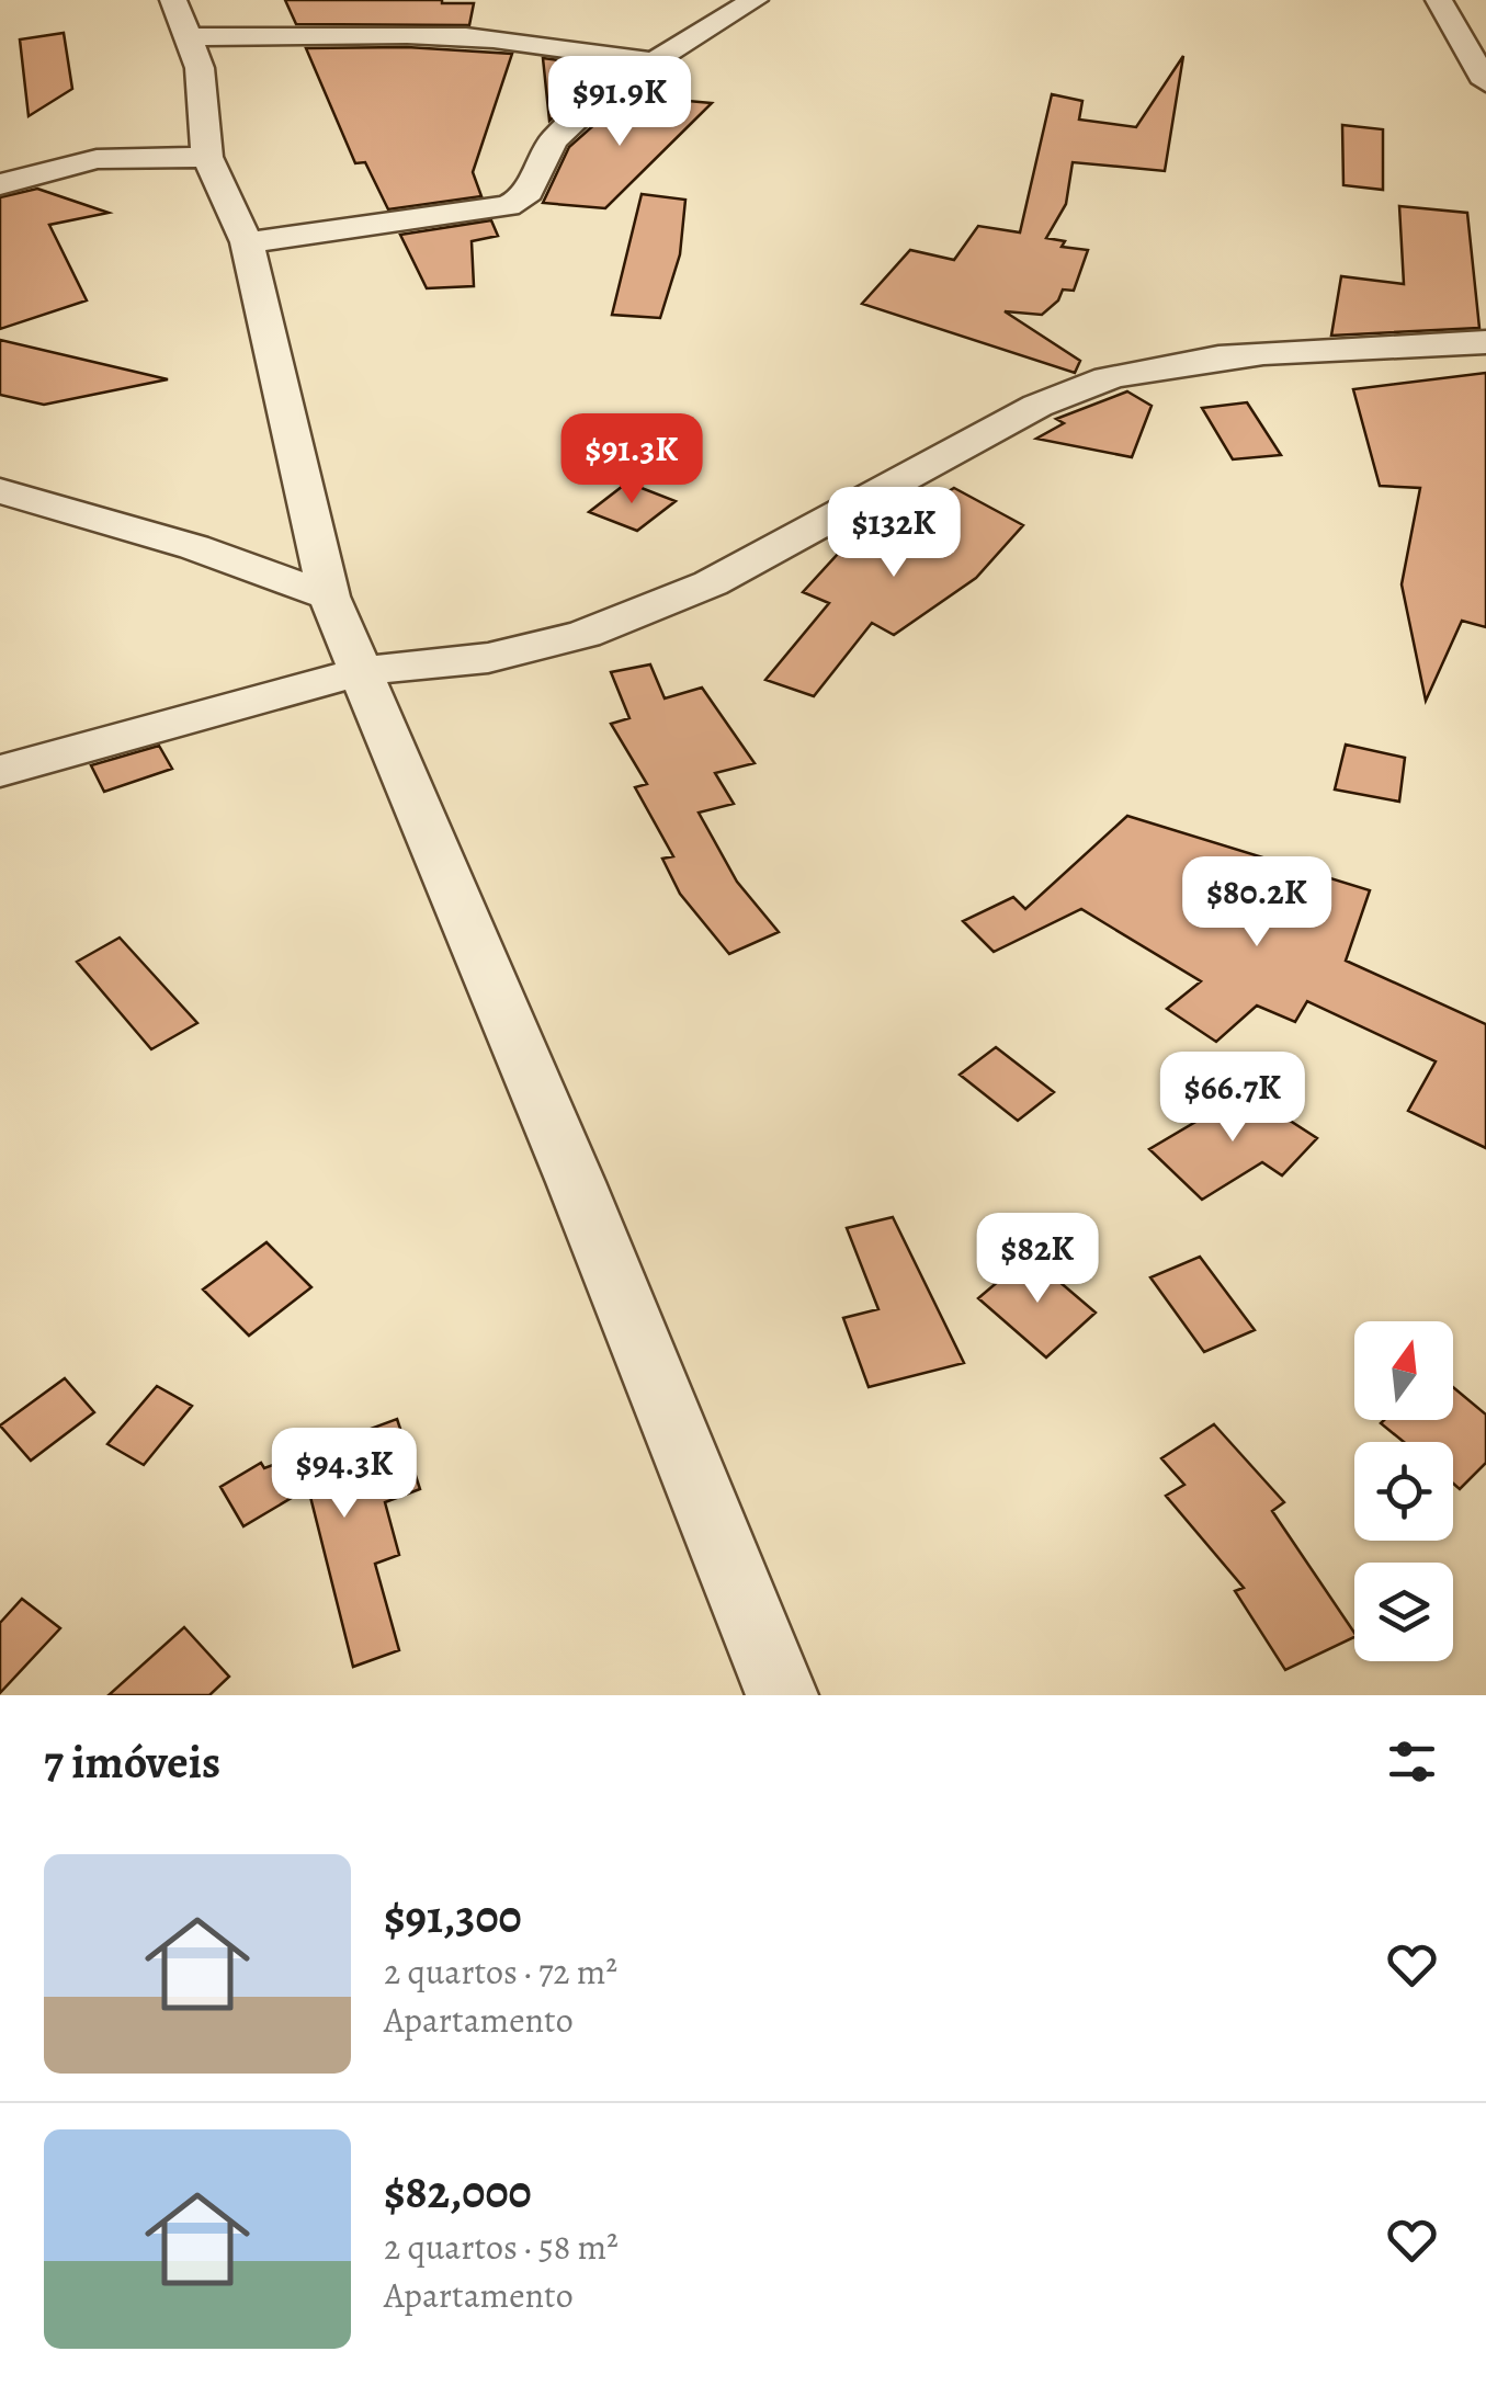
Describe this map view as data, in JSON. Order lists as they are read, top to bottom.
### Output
{
  "north": "top",
  "page": {
    "price": [
      "$91.9K",
      "$91.3K",
      "$132K",
      "$80.2K",
      "$66.7K",
      "$82K",
      "$94.3K"
    ],
    "heading": "7 imóveis",
    "list": [
      {
        "name": "$91,300",
        "note": "2 quartos · 72 m² · Apartamento"
      },
      {
        "name": "$82,000",
        "note": "2 quartos · 58 m² · Apartamento"
      }
    ]
  }
}
